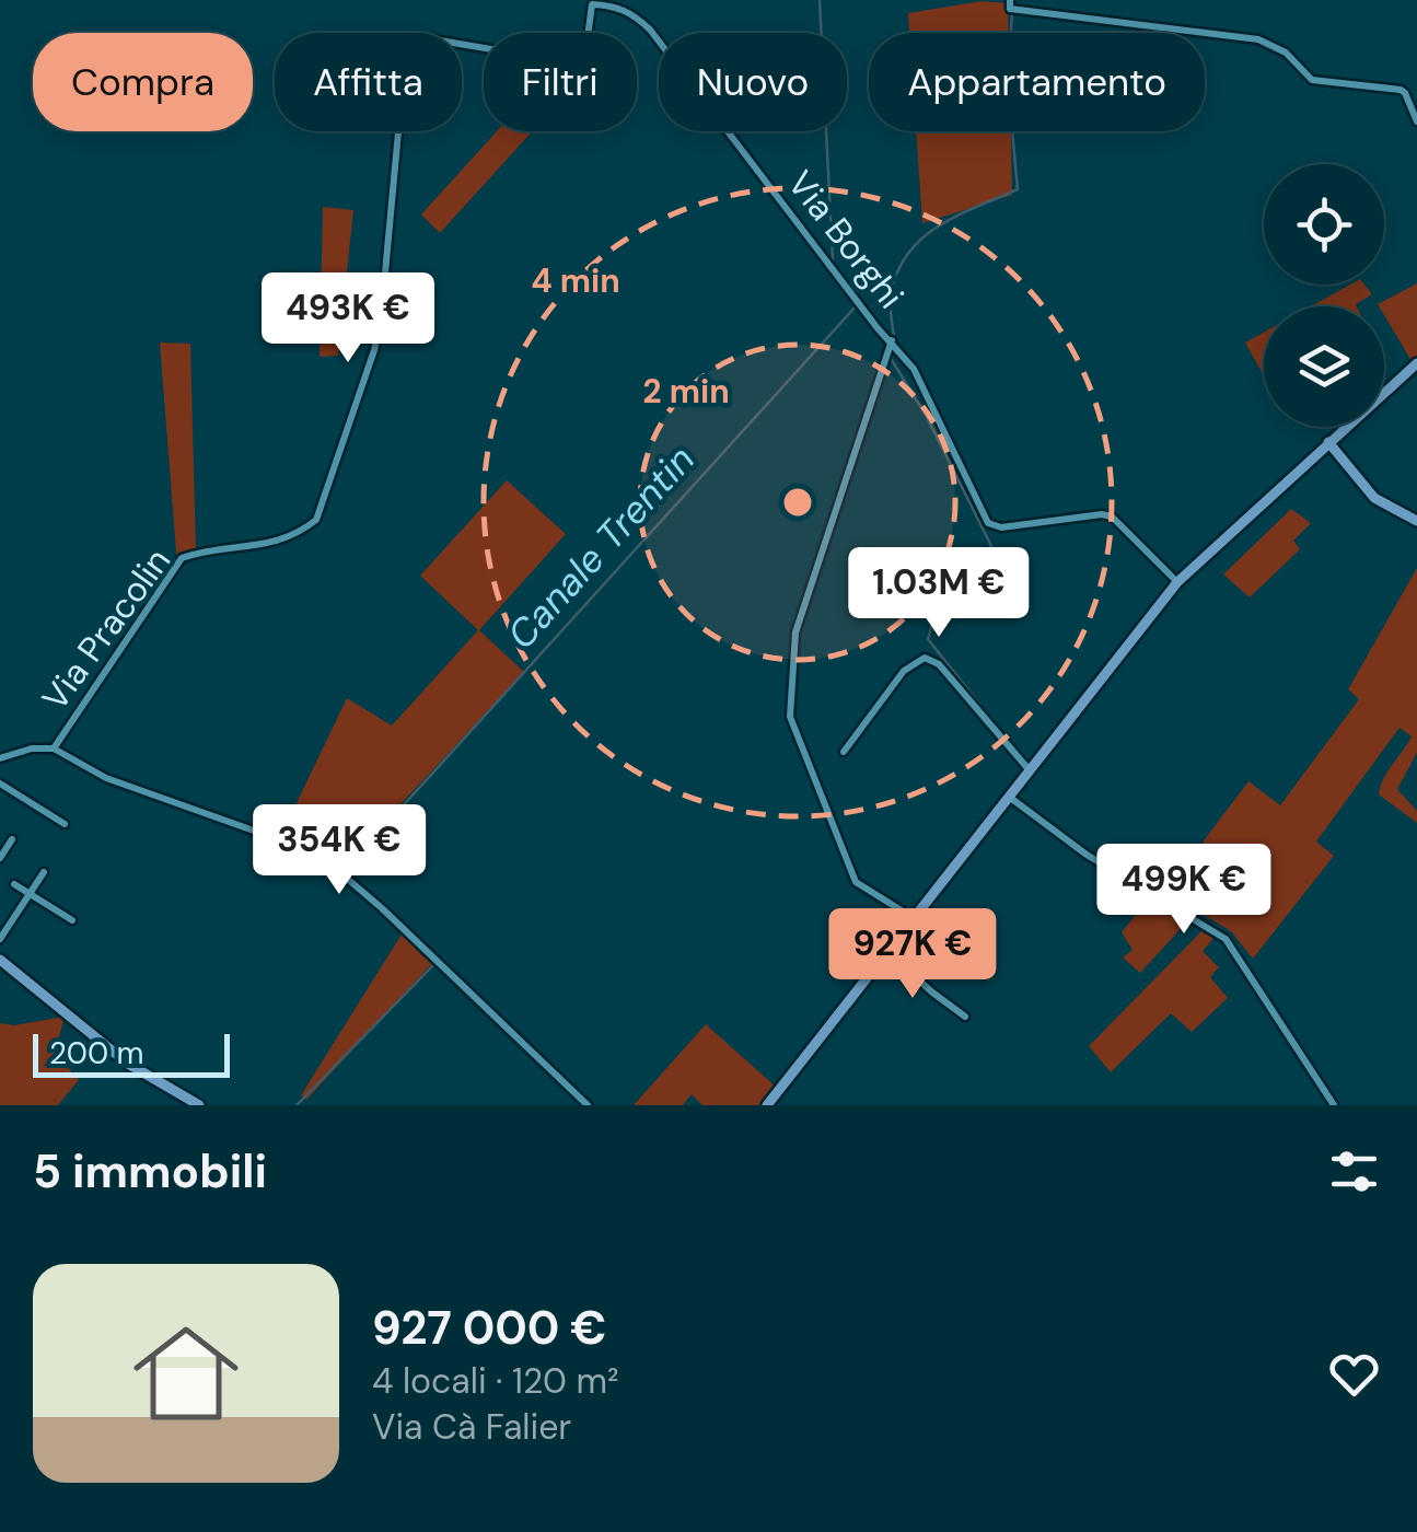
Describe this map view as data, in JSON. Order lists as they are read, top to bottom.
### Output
{
  "streets": {
    "street": ["Via Borghi", "Via Pracolin"]
  },
  "crossings": [
    ["Via Borghi", "Via Pracolin"]
  ],
  "water": ["Canale Trentin"],
  "scale_bar": "200 m",
  "page": {
    "chip": [
      "Compra",
      "Affitta",
      "Filtri",
      "Nuovo",
      "Appartamento"
    ],
    "price": [
      "493K €",
      "1.03M €",
      "354K €",
      "499K €",
      "927K €"
    ],
    "scale": "200 m",
    "heading": "5 immobili",
    "list": [
      {
        "name": "927 000 €",
        "note": "4 locali · 120 m² · Via Cà Falier"
      }
    ]
  },
  "rings": ["4 min", "2 min"]
}
